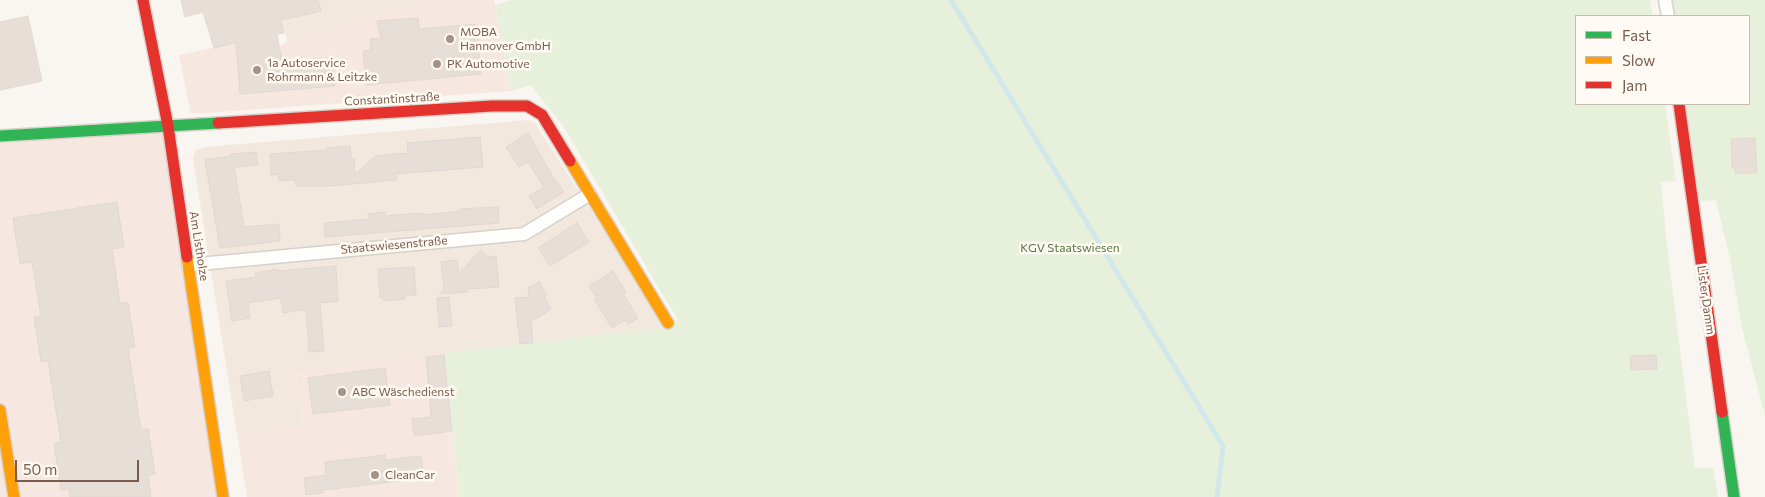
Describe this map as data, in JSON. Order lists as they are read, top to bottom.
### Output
{
  "streets": {
    "street": [
      "Constantinstraße",
      "Staatswiesenstraße",
      "Am Listholze",
      "Lister Damm"
    ]
  },
  "crossings": [
    ["Constantinstraße", "Staatswiesenstraße"],
    ["Constantinstraße", "Am Listholze"],
    ["Staatswiesenstraße", "Am Listholze"]
  ],
  "parks": ["KGV Staatswiesen"],
  "places": [
    "MOBA Hannover GmbH",
    "PK Automotive",
    "1a Autoservice Rohrmann & Leitzke",
    "ABC Wäschedienst",
    "CleanCar"
  ],
  "legend": ["Fast", "Slow", "Jam"],
  "scale_bar": "50 m"
}
